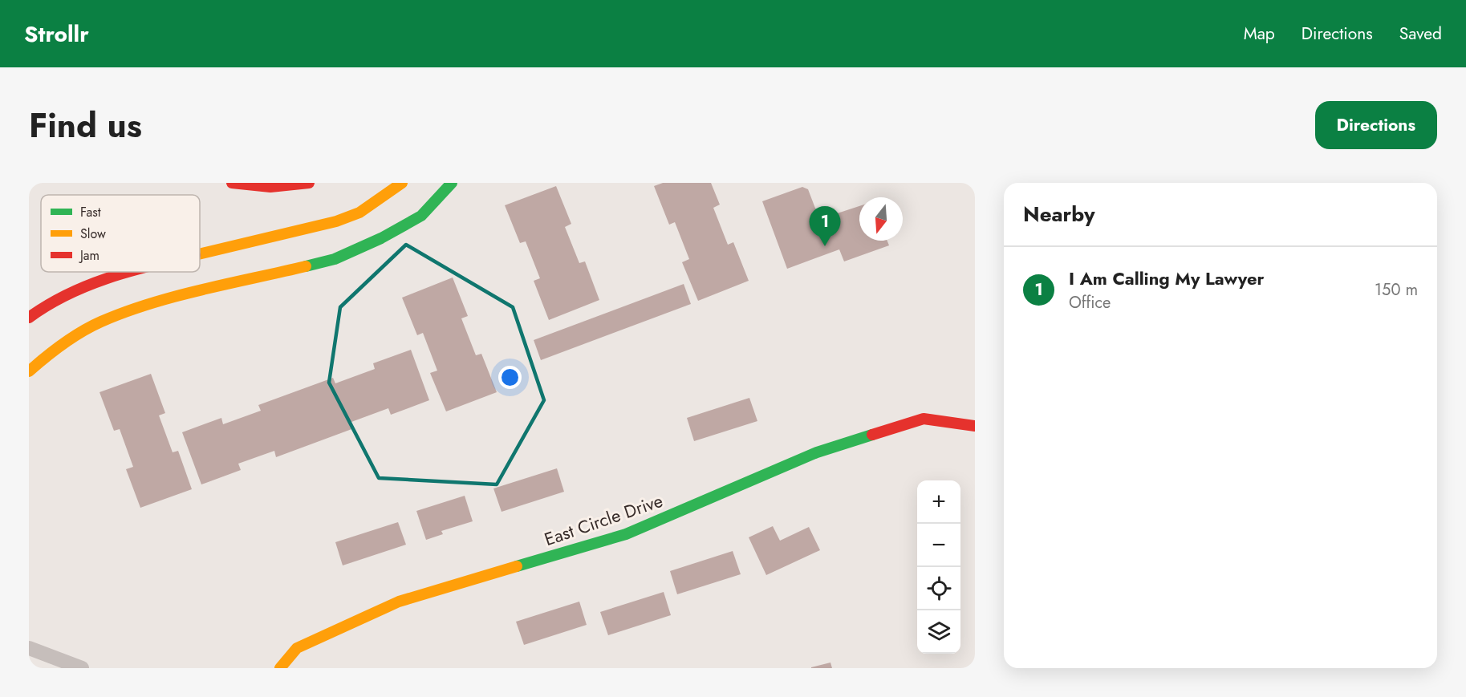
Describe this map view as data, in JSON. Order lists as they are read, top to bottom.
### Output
{
  "streets": {
    "main road": ["East Circle Drive"]
  },
  "legend": ["Fast", "Slow", "Jam"],
  "north": "bottom",
  "page": {
    "header": "Strollr",
    "nav": ["Map", "Directions", "Saved"],
    "title": "Find us",
    "buttons": "Directions",
    "heading": "Nearby",
    "pins": "1",
    "list": [
      {
        "mark": "1",
        "name": "I Am Calling My Lawyer",
        "note": "Office",
        "value": "150 m"
      }
    ],
    "map_buttons": ["+", "−"]
  }
}
